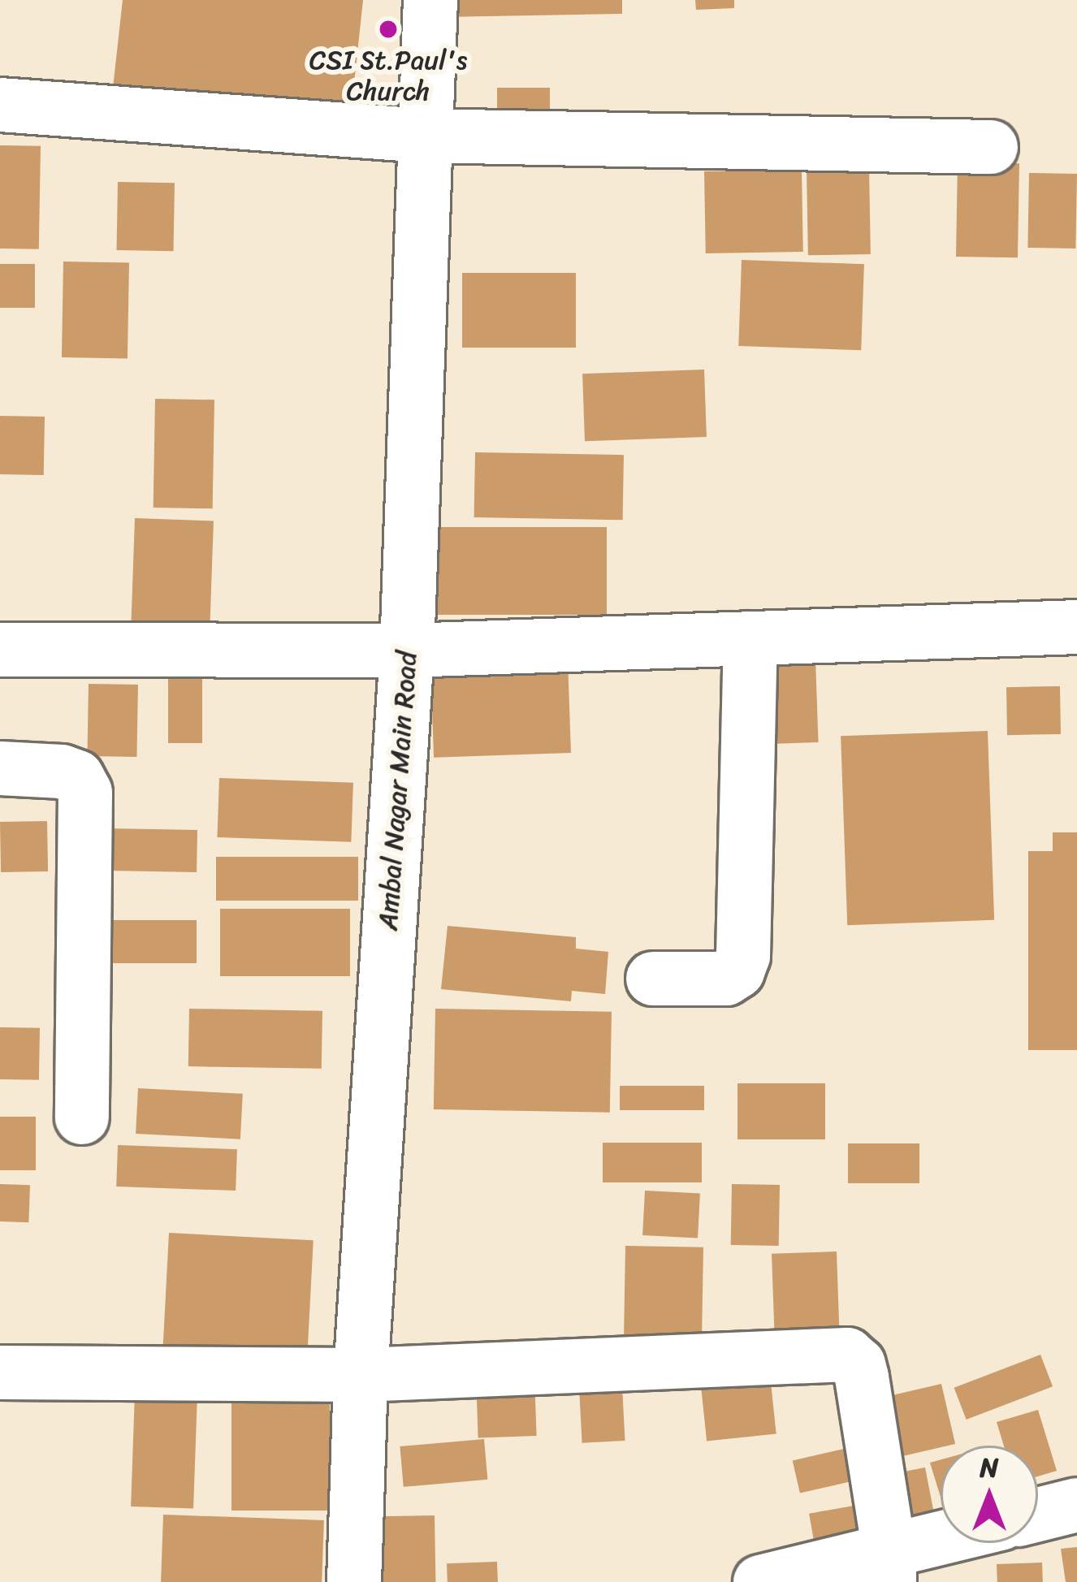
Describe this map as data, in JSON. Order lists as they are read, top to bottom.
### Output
{
  "streets": {
    "street": ["Ambal Nagar Main Road"]
  },
  "places": ["CSI St.Paul's Church"],
  "north": "top"
}
